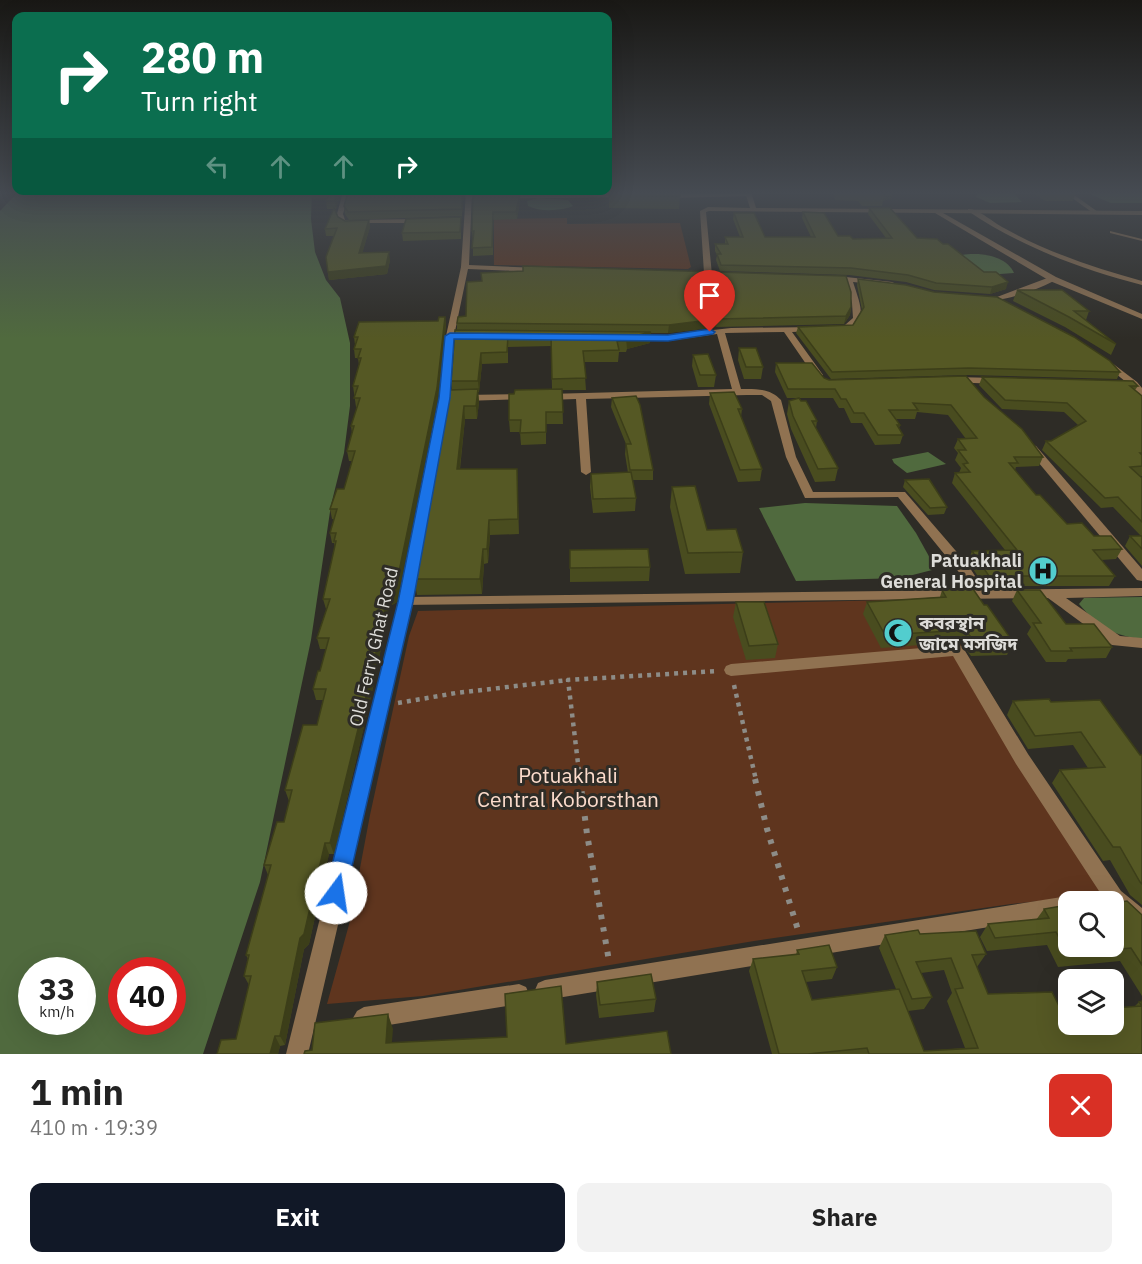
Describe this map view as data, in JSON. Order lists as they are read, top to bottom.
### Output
{
  "streets": {
    "street": ["Old Ferry Ghat Road"]
  },
  "parks": ["Potuakhali Central Koborsthan"],
  "places": {
    "hospital": ["Patuakhali General Hospital"],
    "mosque": ["কবরস্থান জামে মসজিদ"]
  },
  "page": {
    "turn": ["280 m", "Turn right"],
    "speed": "33 km/h",
    "limit": "40",
    "heading": ["1 min", "410 m · 19:39"],
    "buttons": ["Exit", "Share"]
  }
}
